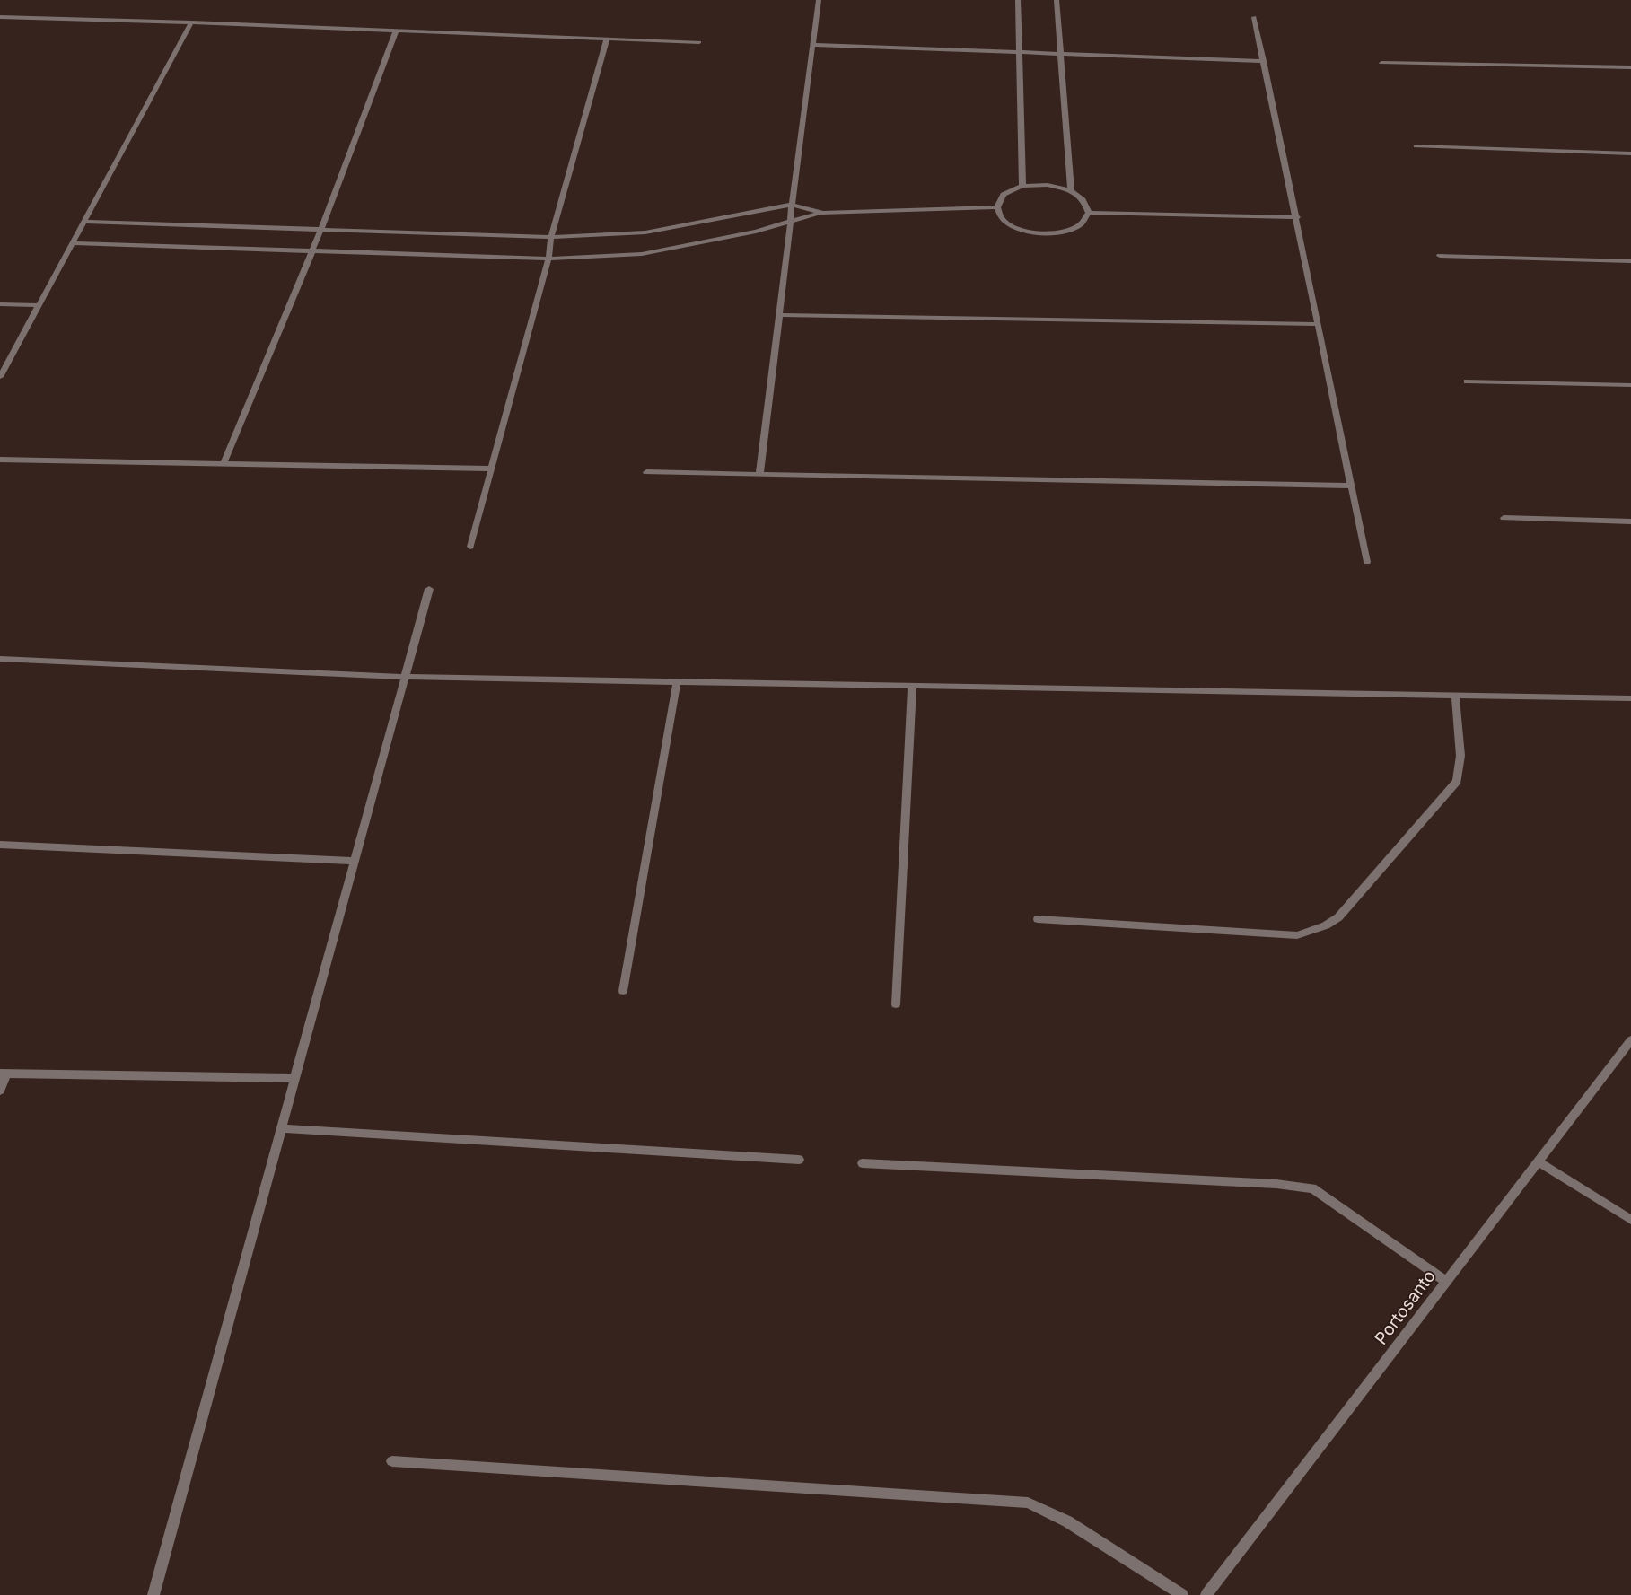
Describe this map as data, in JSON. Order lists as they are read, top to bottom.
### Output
{
  "streets": {
    "street": ["Portosanto"]
  }
}
